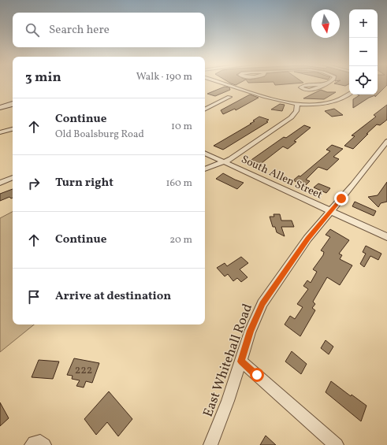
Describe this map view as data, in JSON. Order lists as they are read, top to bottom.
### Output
{
  "streets": {
    "street": ["South Allen Street", "East Whitehall Road"]
  },
  "crossings": [
    ["South Allen Street", "East Whitehall Road"]
  ],
  "house_numbers": ["222"],
  "north": "bottom",
  "page": {
    "map_buttons": ["+", "−"],
    "search": "Search here",
    "heading": ["3 min", "Walk · 190 m"],
    "list": [
      ["Continue", "Old Boalsburg Road", "10 m"],
      ["Turn right", "160 m"],
      ["Continue", "20 m"],
      "Arrive at destination"
    ]
  }
}
